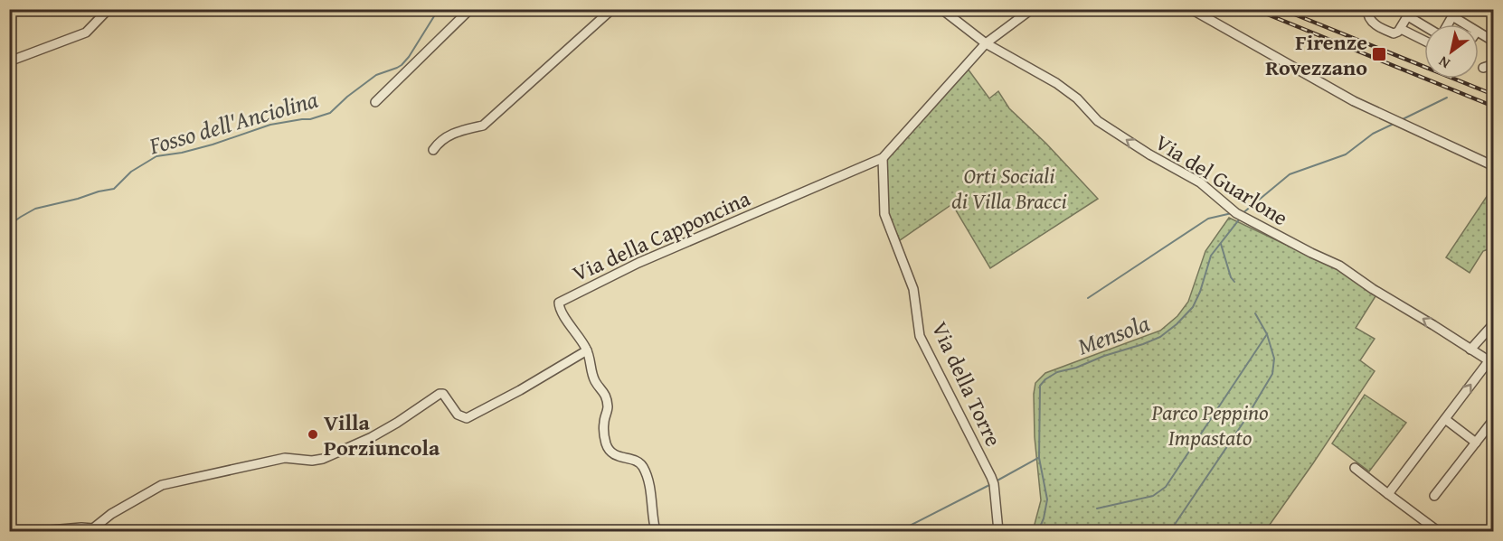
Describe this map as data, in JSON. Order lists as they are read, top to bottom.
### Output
{
  "streets": {
    "street": ["Via del Guarlone", "Via della Capponcina", "Via della Torre"]
  },
  "crossings": [
    ["Via della Capponcina", "Via della Torre"]
  ],
  "one_way": ["Via del Guarlone"],
  "water": ["Fosso dell'Anciolina", "Mensola"],
  "parks": ["Orti Sociali di Villa Bracci", "Parco Peppino Impastato"],
  "places": {
    "transit": ["Firenze Rovezzano"],
    "other": ["Villa Porziuncola"]
  },
  "north": "bottom left"
}
